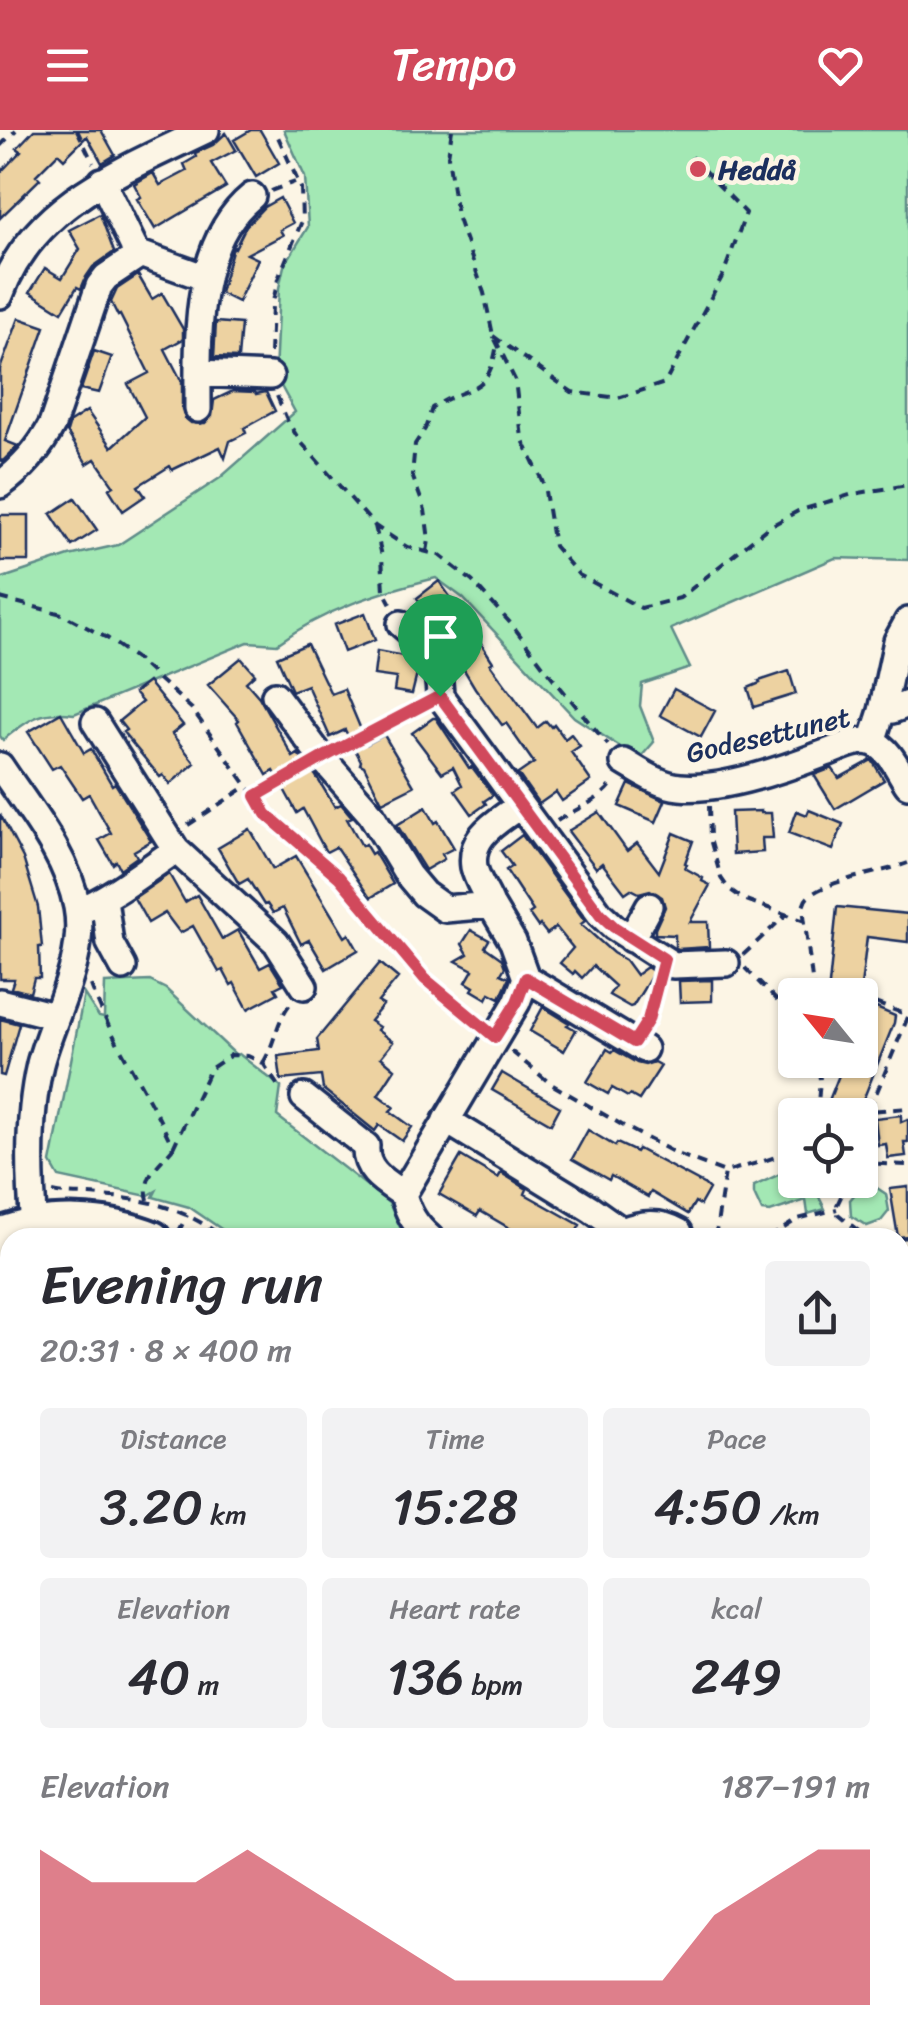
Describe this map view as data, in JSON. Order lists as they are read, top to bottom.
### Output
{
  "streets": {
    "street": ["Godesettunet"]
  },
  "places": ["Heddå"],
  "north": "top left",
  "page": {
    "header": "Tempo",
    "heading": ["Evening run", "20:31 · 8 × 400 m"],
    "stats": [
      ["Distance", "3.20 km"],
      ["Time", "15:28"],
      ["Pace", "4:50 /km"],
      ["Elevation", "40 m"],
      ["Heart rate", "136 bpm"],
      ["kcal", "249"]
    ],
    "chart": ["Elevation", "187–191 m"]
  }
}
